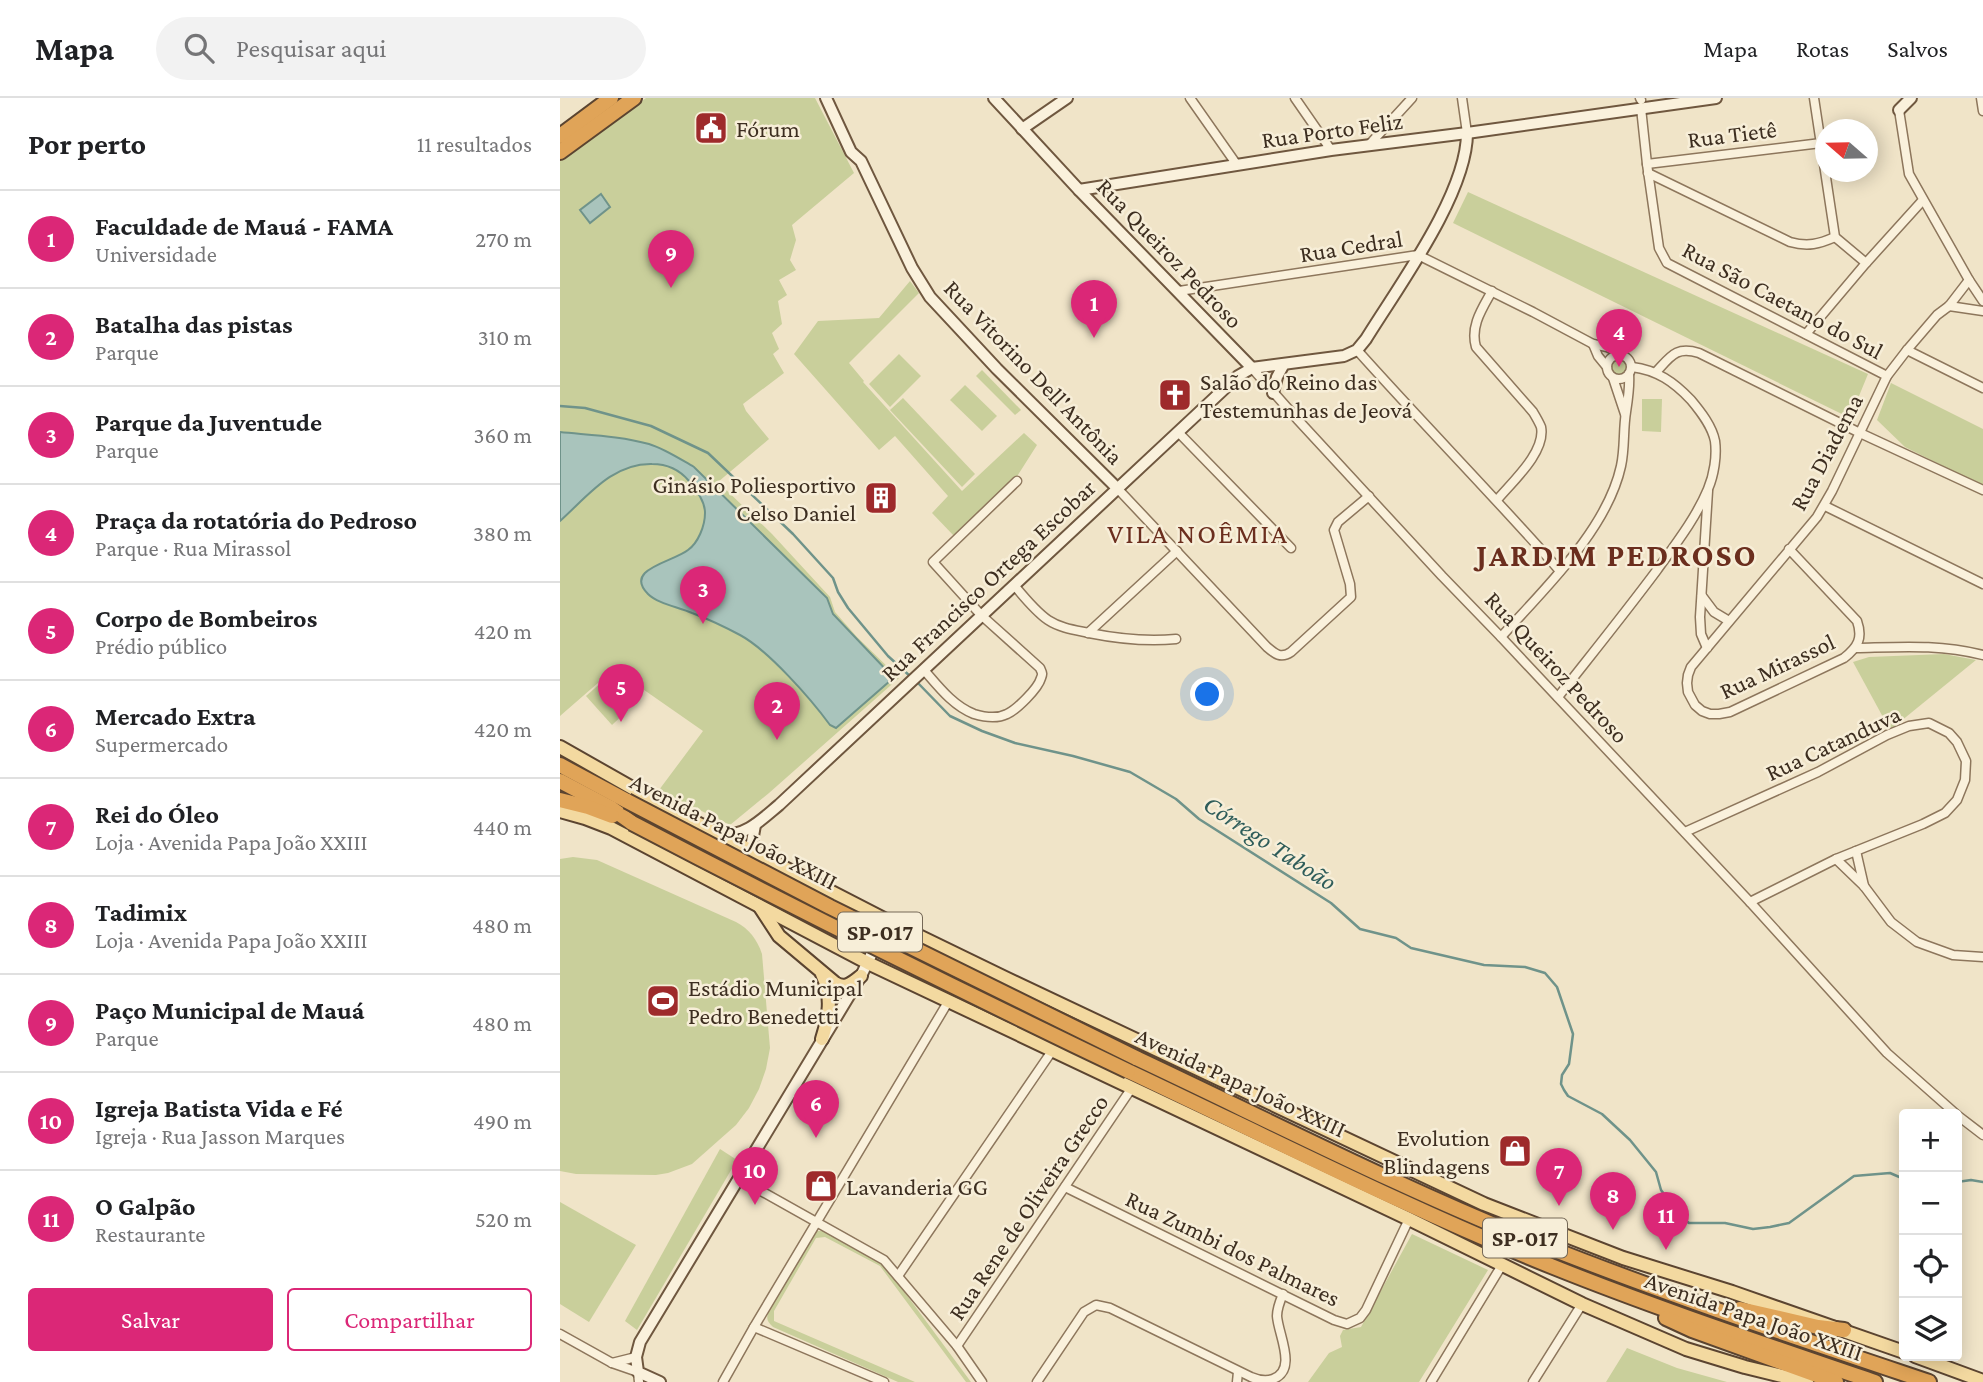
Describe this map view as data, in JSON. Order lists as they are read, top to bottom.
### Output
{
  "streets": {
    "highway": ["Avenida Papa João XXIII", "SP-017"],
    "main road": [
      "Rua Porto Feliz",
      "Rua Queiroz Pedroso",
      "Rua Vitorino Dell'Antônia",
      "Rua Francisco Ortega Escobar"
    ],
    "street": [
      "Rua Tietê",
      "Rua Cedral",
      "Rua São Caetano do Sul",
      "Rua Diadema",
      "Rua Mirassol",
      "Rua Catanduva",
      "Rua Rene de Oliveira Grecco",
      "Rua Zumbi dos Palmares"
    ]
  },
  "crossings": [
    ["Rua Porto Feliz", "Rua Queiroz Pedroso"],
    ["Rua Cedral", "Rua Queiroz Pedroso"],
    ["Rua Queiroz Pedroso", "Rua Francisco Ortega Escobar"],
    ["Rua Queiroz Pedroso", "Rua Catanduva"],
    ["Rua São Caetano do Sul", "Rua Diadema"],
    ["Rua Vitorino Dell'Antônia", "Rua Francisco Ortega Escobar"],
    ["Rua Diadema", "Rua Mirassol"],
    ["Rua Francisco Ortega Escobar", "Avenida Papa João XXIII"],
    ["Avenida Papa João XXIII", "Rua Rene de Oliveira Grecco"],
    ["Avenida Papa João XXIII", "Rua Zumbi dos Palmares"],
    ["Rua Rene de Oliveira Grecco", "Rua Zumbi dos Palmares"]
  ],
  "districts": ["VILA NOÊMIA", "JARDIM PEDROSO"],
  "water": ["Córrego Taboão"],
  "places": {
    "public building": ["Fórum"],
    "church": ["Salão do Reino das Testemunhas de Jeová"],
    "building": ["Ginásio Poliesportivo Celso Daniel"],
    "sports": ["Estádio Municipal Pedro Benedetti"],
    "shop": ["Evolution Blindagens", "Lavanderia GG"]
  },
  "north": "left",
  "page": {
    "header": "Mapa",
    "search": "Pesquisar aqui",
    "nav": ["Mapa", "Rotas", "Salvos"],
    "heading": ["Por perto", "11 resultados"],
    "list": [
      {
        "mark": "1",
        "name": "Faculdade de Mauá - FAMA",
        "note": "Universidade",
        "value": "270 m"
      },
      {
        "mark": "2",
        "name": "Batalha das pistas",
        "note": "Parque",
        "value": "310 m"
      },
      {
        "mark": "3",
        "name": "Parque da Juventude",
        "note": "Parque",
        "value": "360 m"
      },
      {
        "mark": "4",
        "name": "Praça da rotatória do Pedroso",
        "note": "Parque · Rua Mirassol",
        "value": "380 m"
      },
      {
        "mark": "5",
        "name": "Corpo de Bombeiros",
        "note": "Prédio público",
        "value": "420 m"
      },
      {
        "mark": "6",
        "name": "Mercado Extra",
        "note": "Supermercado",
        "value": "420 m"
      },
      {
        "mark": "7",
        "name": "Rei do Óleo",
        "note": "Loja · Avenida Papa João XXIII",
        "value": "440 m"
      },
      {
        "mark": "8",
        "name": "Tadimix",
        "note": "Loja · Avenida Papa João XXIII",
        "value": "480 m"
      },
      {
        "mark": "9",
        "name": "Paço Municipal de Mauá",
        "note": "Parque",
        "value": "480 m"
      },
      {
        "mark": "10",
        "name": "Igreja Batista Vida e Fé",
        "note": "Igreja · Rua Jasson Marques",
        "value": "490 m"
      },
      {
        "mark": "11",
        "name": "O Galpão",
        "note": "Restaurante",
        "value": "520 m"
      }
    ],
    "pins": [
      "9",
      "1",
      "4",
      "3",
      "5",
      "2",
      "6",
      "10",
      "7",
      "8",
      "11"
    ],
    "map_buttons": ["+", "−"],
    "buttons": ["Salvar", "Compartilhar"]
  }
}
